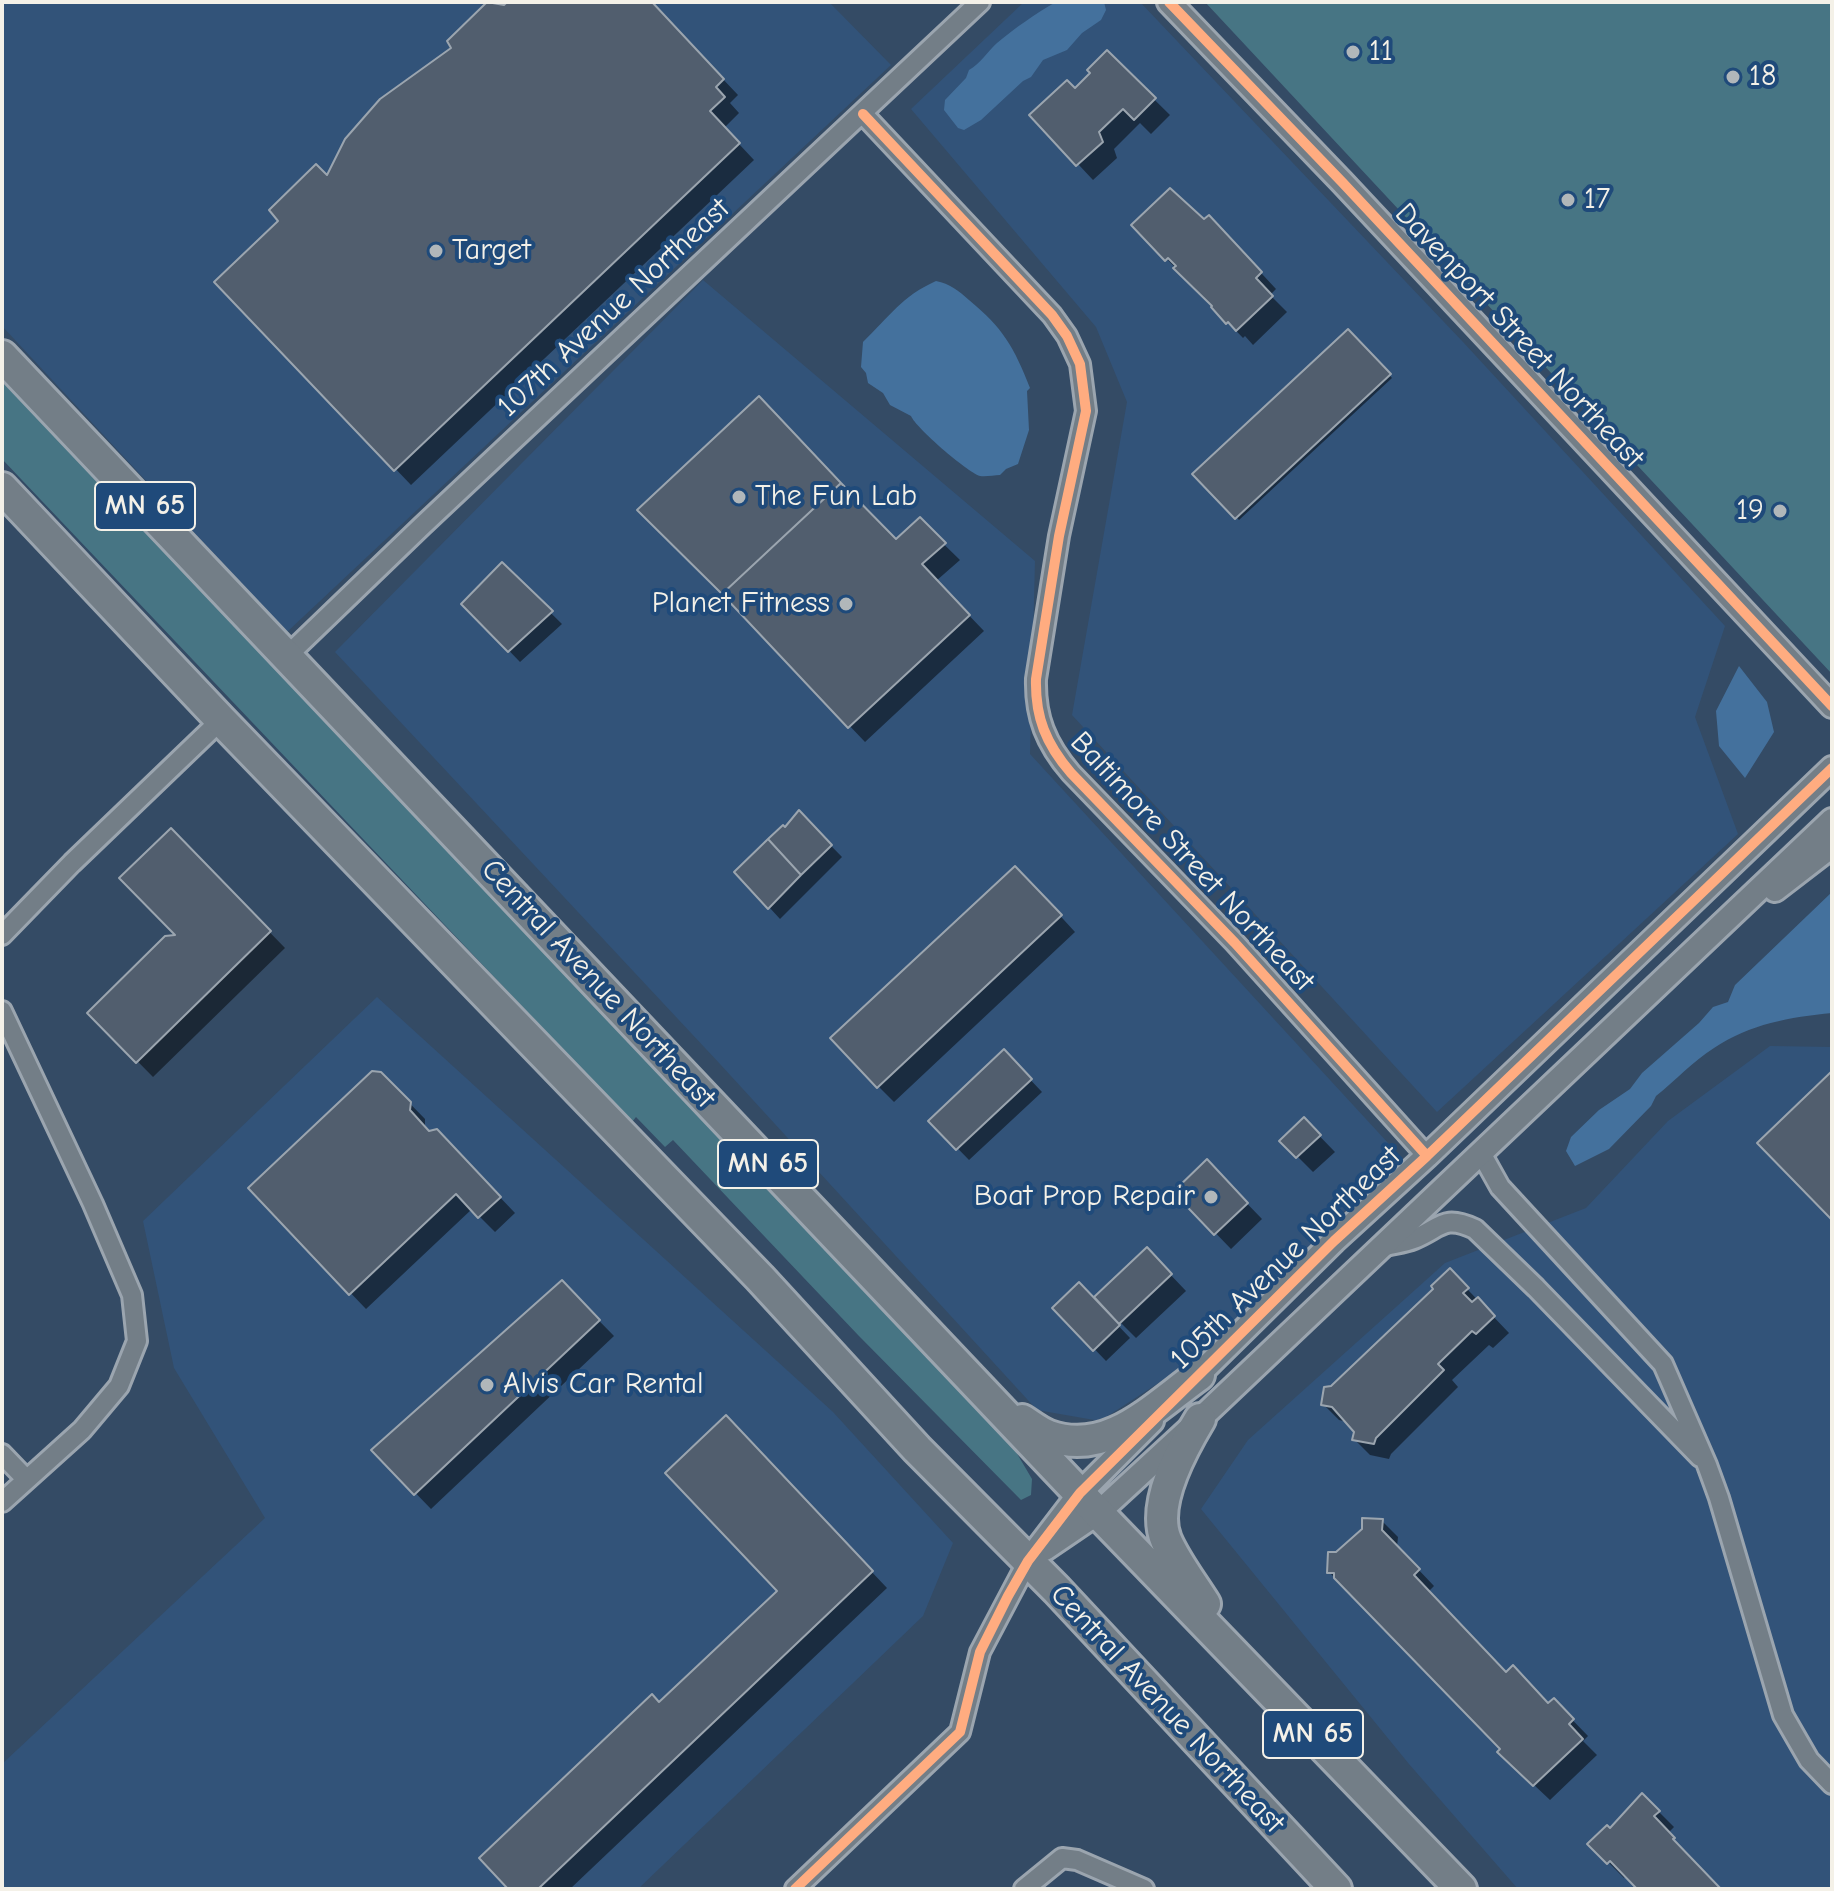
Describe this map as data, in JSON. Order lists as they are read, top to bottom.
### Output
{
  "streets": {
    "highway": ["MN 65", "Central Avenue Northeast"],
    "street": [
      "107th Avenue Northeast",
      "Davenport Street Northeast",
      "Baltimore Street Northeast",
      "105th Avenue Northeast"
    ]
  },
  "crossings": [
    ["107th Avenue Northeast", "Baltimore Street Northeast"],
    ["107th Avenue Northeast", "Central Avenue Northeast"],
    ["Baltimore Street Northeast", "105th Avenue Northeast"],
    ["Central Avenue Northeast", "105th Avenue Northeast"]
  ],
  "places": [
    "11",
    "18",
    "17",
    "Target",
    "The Fun Lab",
    "19",
    "Planet Fitness",
    "Boat Prop Repair",
    "Alvis Car Rental"
  ]
}
